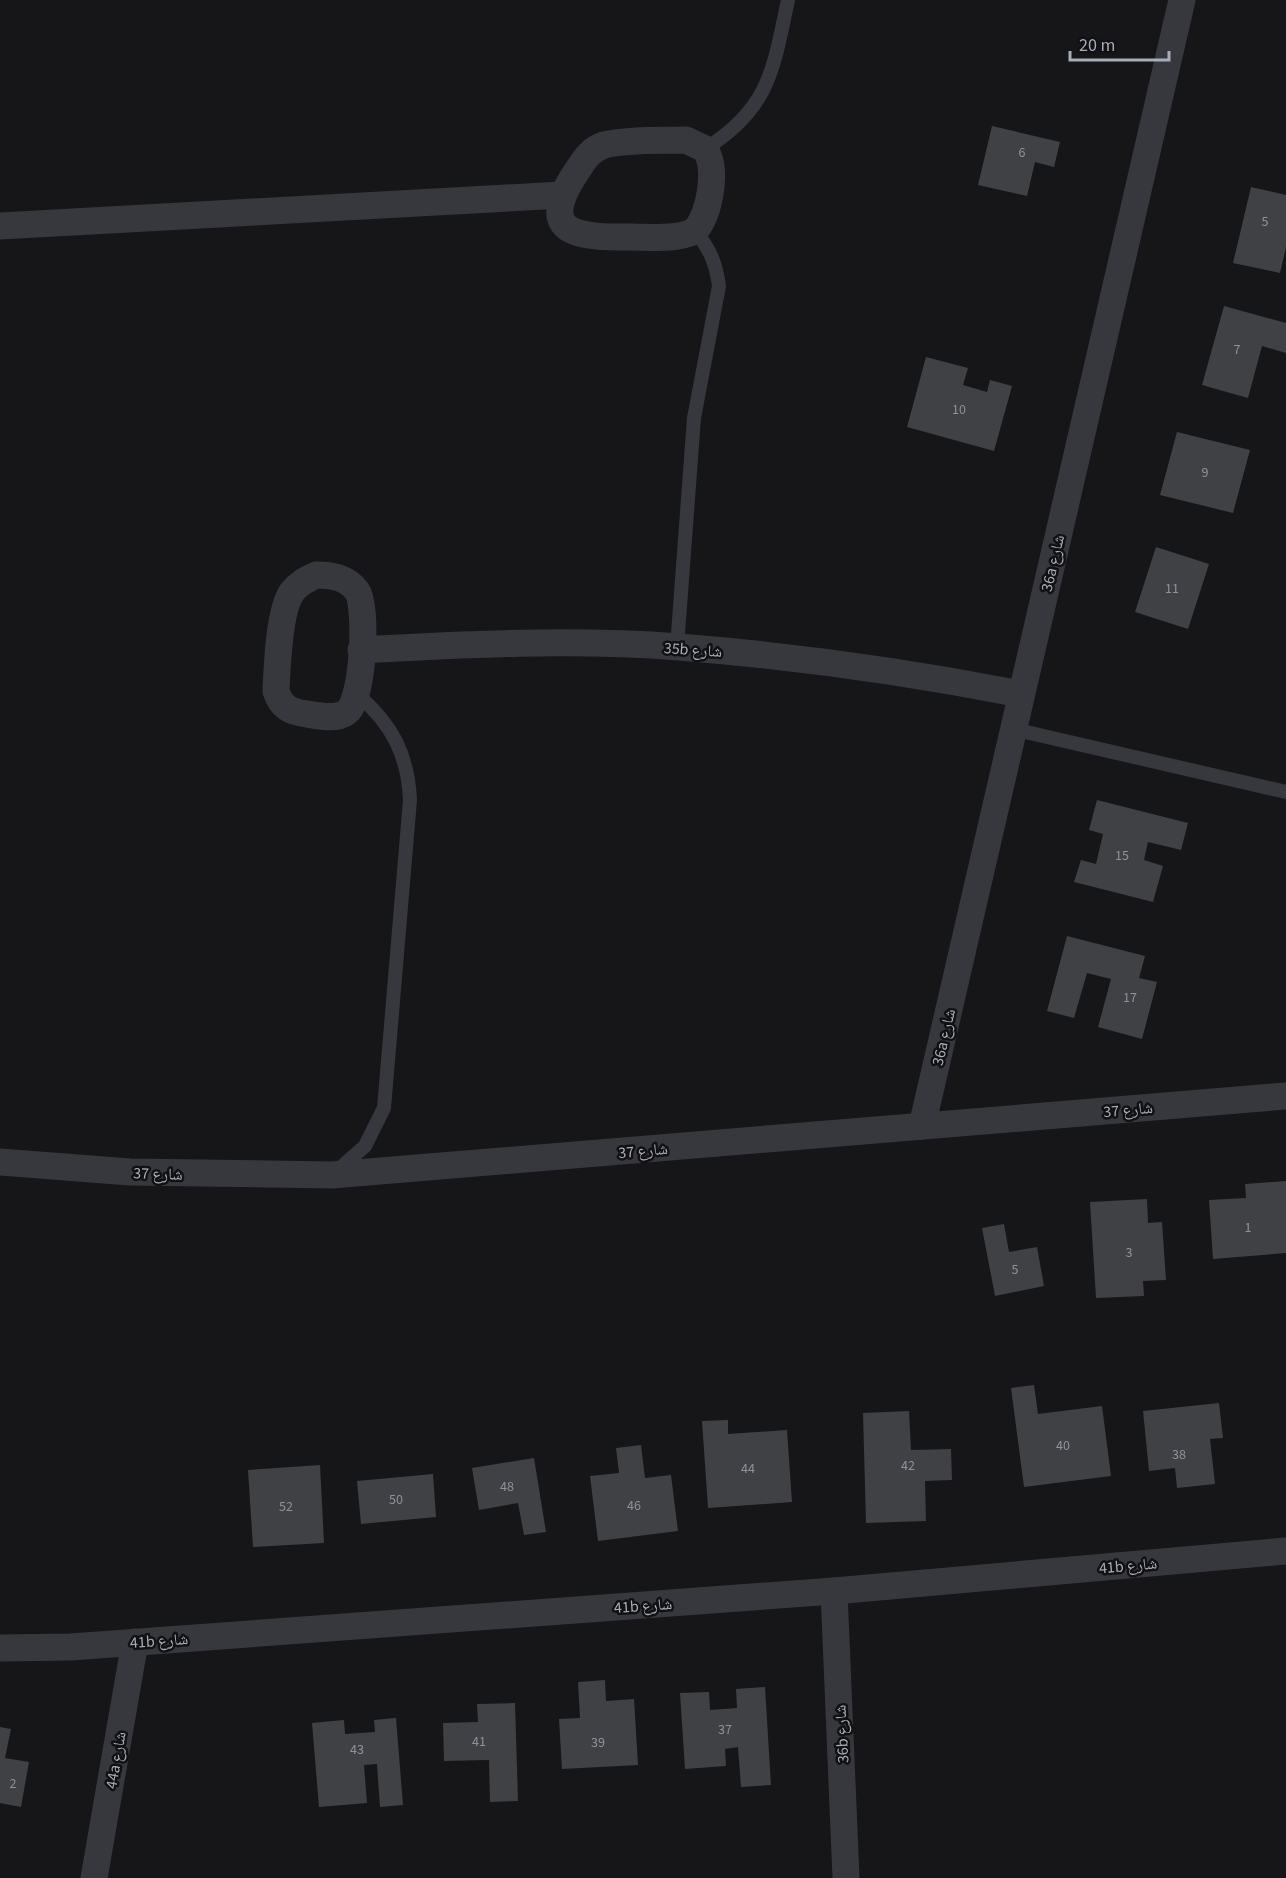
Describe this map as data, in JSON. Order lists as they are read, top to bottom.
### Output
{
  "streets": {
    "street": [
      "36a شارع",
      "35b شارع",
      "شارع 37",
      "41b شارع",
      "36b شارع",
      "44a شارع"
    ]
  },
  "crossings": [
    ["36a شارع", "35b شارع"],
    ["36a شارع", "شارع 37"],
    ["41b شارع", "36b شارع"],
    ["41b شارع", "44a شارع"]
  ],
  "house_numbers": [
    "6",
    "5",
    "7",
    "10",
    "9",
    "11",
    "15",
    "17",
    "1",
    "3",
    "5",
    "40",
    "38",
    "42",
    "44",
    "48",
    "50",
    "46",
    "52",
    "37",
    "41",
    "39",
    "43",
    "2"
  ],
  "scale_bar": "20 m"
}
